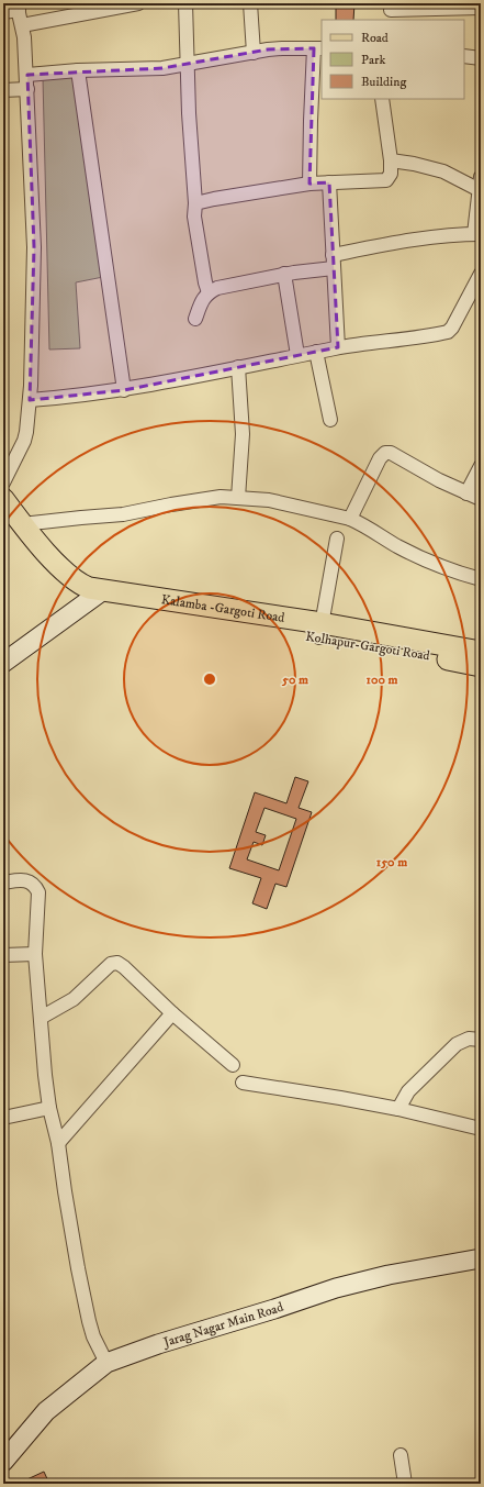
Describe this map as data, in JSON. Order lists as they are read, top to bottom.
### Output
{
  "streets": {
    "main road": ["Kalamba -Gargoti Road", "Kolhapur-Gargoti Road"],
    "street": ["Jarag Nagar Main Road"]
  },
  "crossings": [
    ["Kalamba -Gargoti Road", "Kolhapur-Gargoti Road"]
  ],
  "legend": ["Road", "Park", "Building"],
  "rings": ["50 m", "100 m", "150 m"]
}
